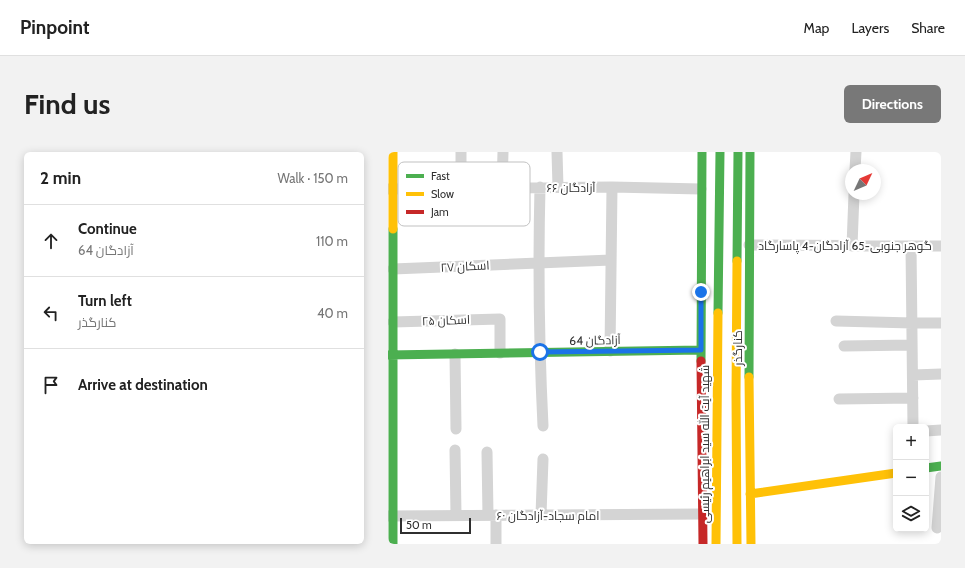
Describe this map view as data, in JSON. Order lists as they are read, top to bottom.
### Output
{
  "streets": {
    "street": [
      "آزادگان ۶۶",
      "گوهر جنوبی-65 آزادگان-4 پاسارگاد",
      "اسکان ۲۷",
      "اسکان ۲۵",
      "آزادگان 64",
      "کنارگذر",
      "شهید آیت الله سید ابراهیم رئیسی",
      "امام سجاد-آزادگان ۶۰"
    ]
  },
  "crossings": [
    ["گوهر جنوبی-65 آزادگان-4 پاسارگاد", "کنارگذر"],
    ["اسکان ۲۵", "آزادگان 64"]
  ],
  "legend": ["Fast", "Slow", "Jam"],
  "scale_bar": "50 m",
  "north": "top right",
  "page": {
    "header": "Pinpoint",
    "nav": ["Map", "Layers", "Share"],
    "buttons": "Directions",
    "title": "Find us",
    "heading": ["2 min", "Walk · 150 m"],
    "list": [
      ["Continue", "آزادگان 64", "110 m"],
      ["Turn left", "کنارگذر", "40 m"],
      "Arrive at destination"
    ],
    "map_buttons": ["+", "−"],
    "scale": "50 m"
  }
}
